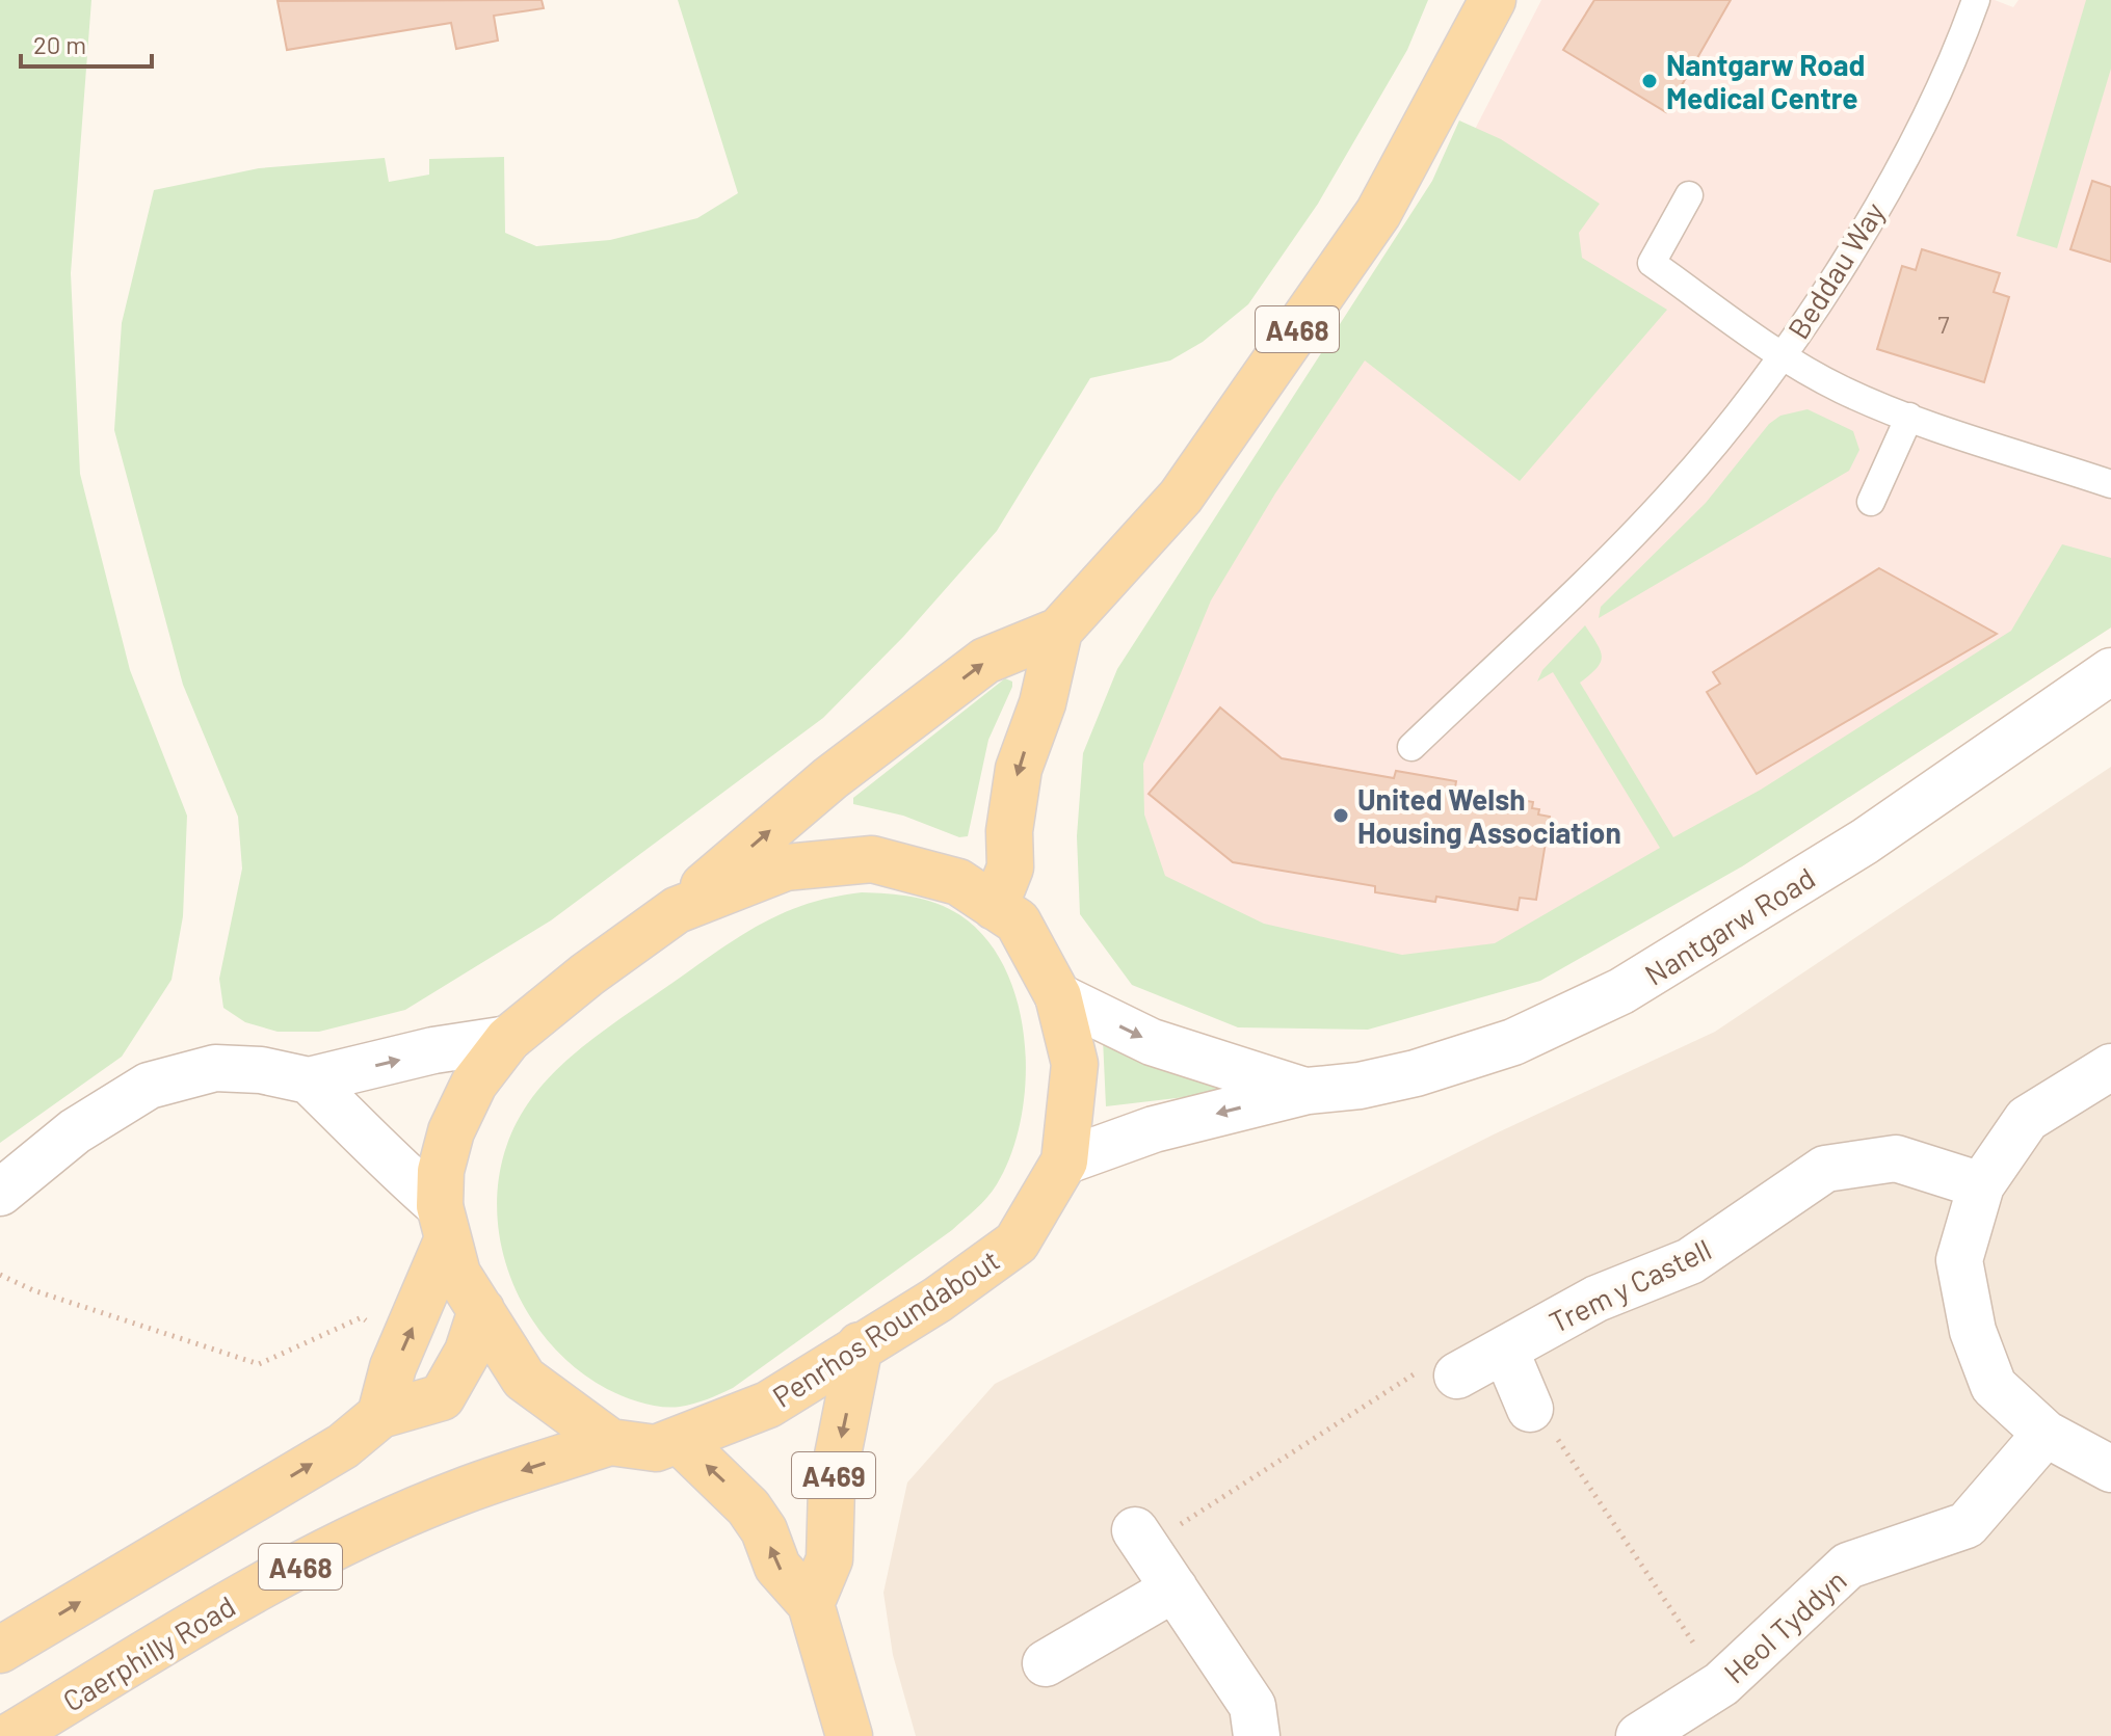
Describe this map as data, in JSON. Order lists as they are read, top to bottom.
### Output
{
  "streets": {
    "main road": [
      "A468",
      "Penrhos Roundabout",
      "A469",
      "Caerphilly Road"
    ],
    "street": ["Nantgarw Road", "Trem y Castell", "Heol Tyddyn"],
    "lane": ["Beddau Way"]
  },
  "crossings": [
    ["A468", "Penrhos Roundabout"],
    ["Nantgarw Road", "Penrhos Roundabout"],
    ["Penrhos Roundabout", "A469"],
    ["Penrhos Roundabout", "Caerphilly Road"]
  ],
  "places": ["Nantgarw Road Medical Centre", "United Welsh Housing Association"],
  "house_numbers": ["7"],
  "scale_bar": "20 m"
}
